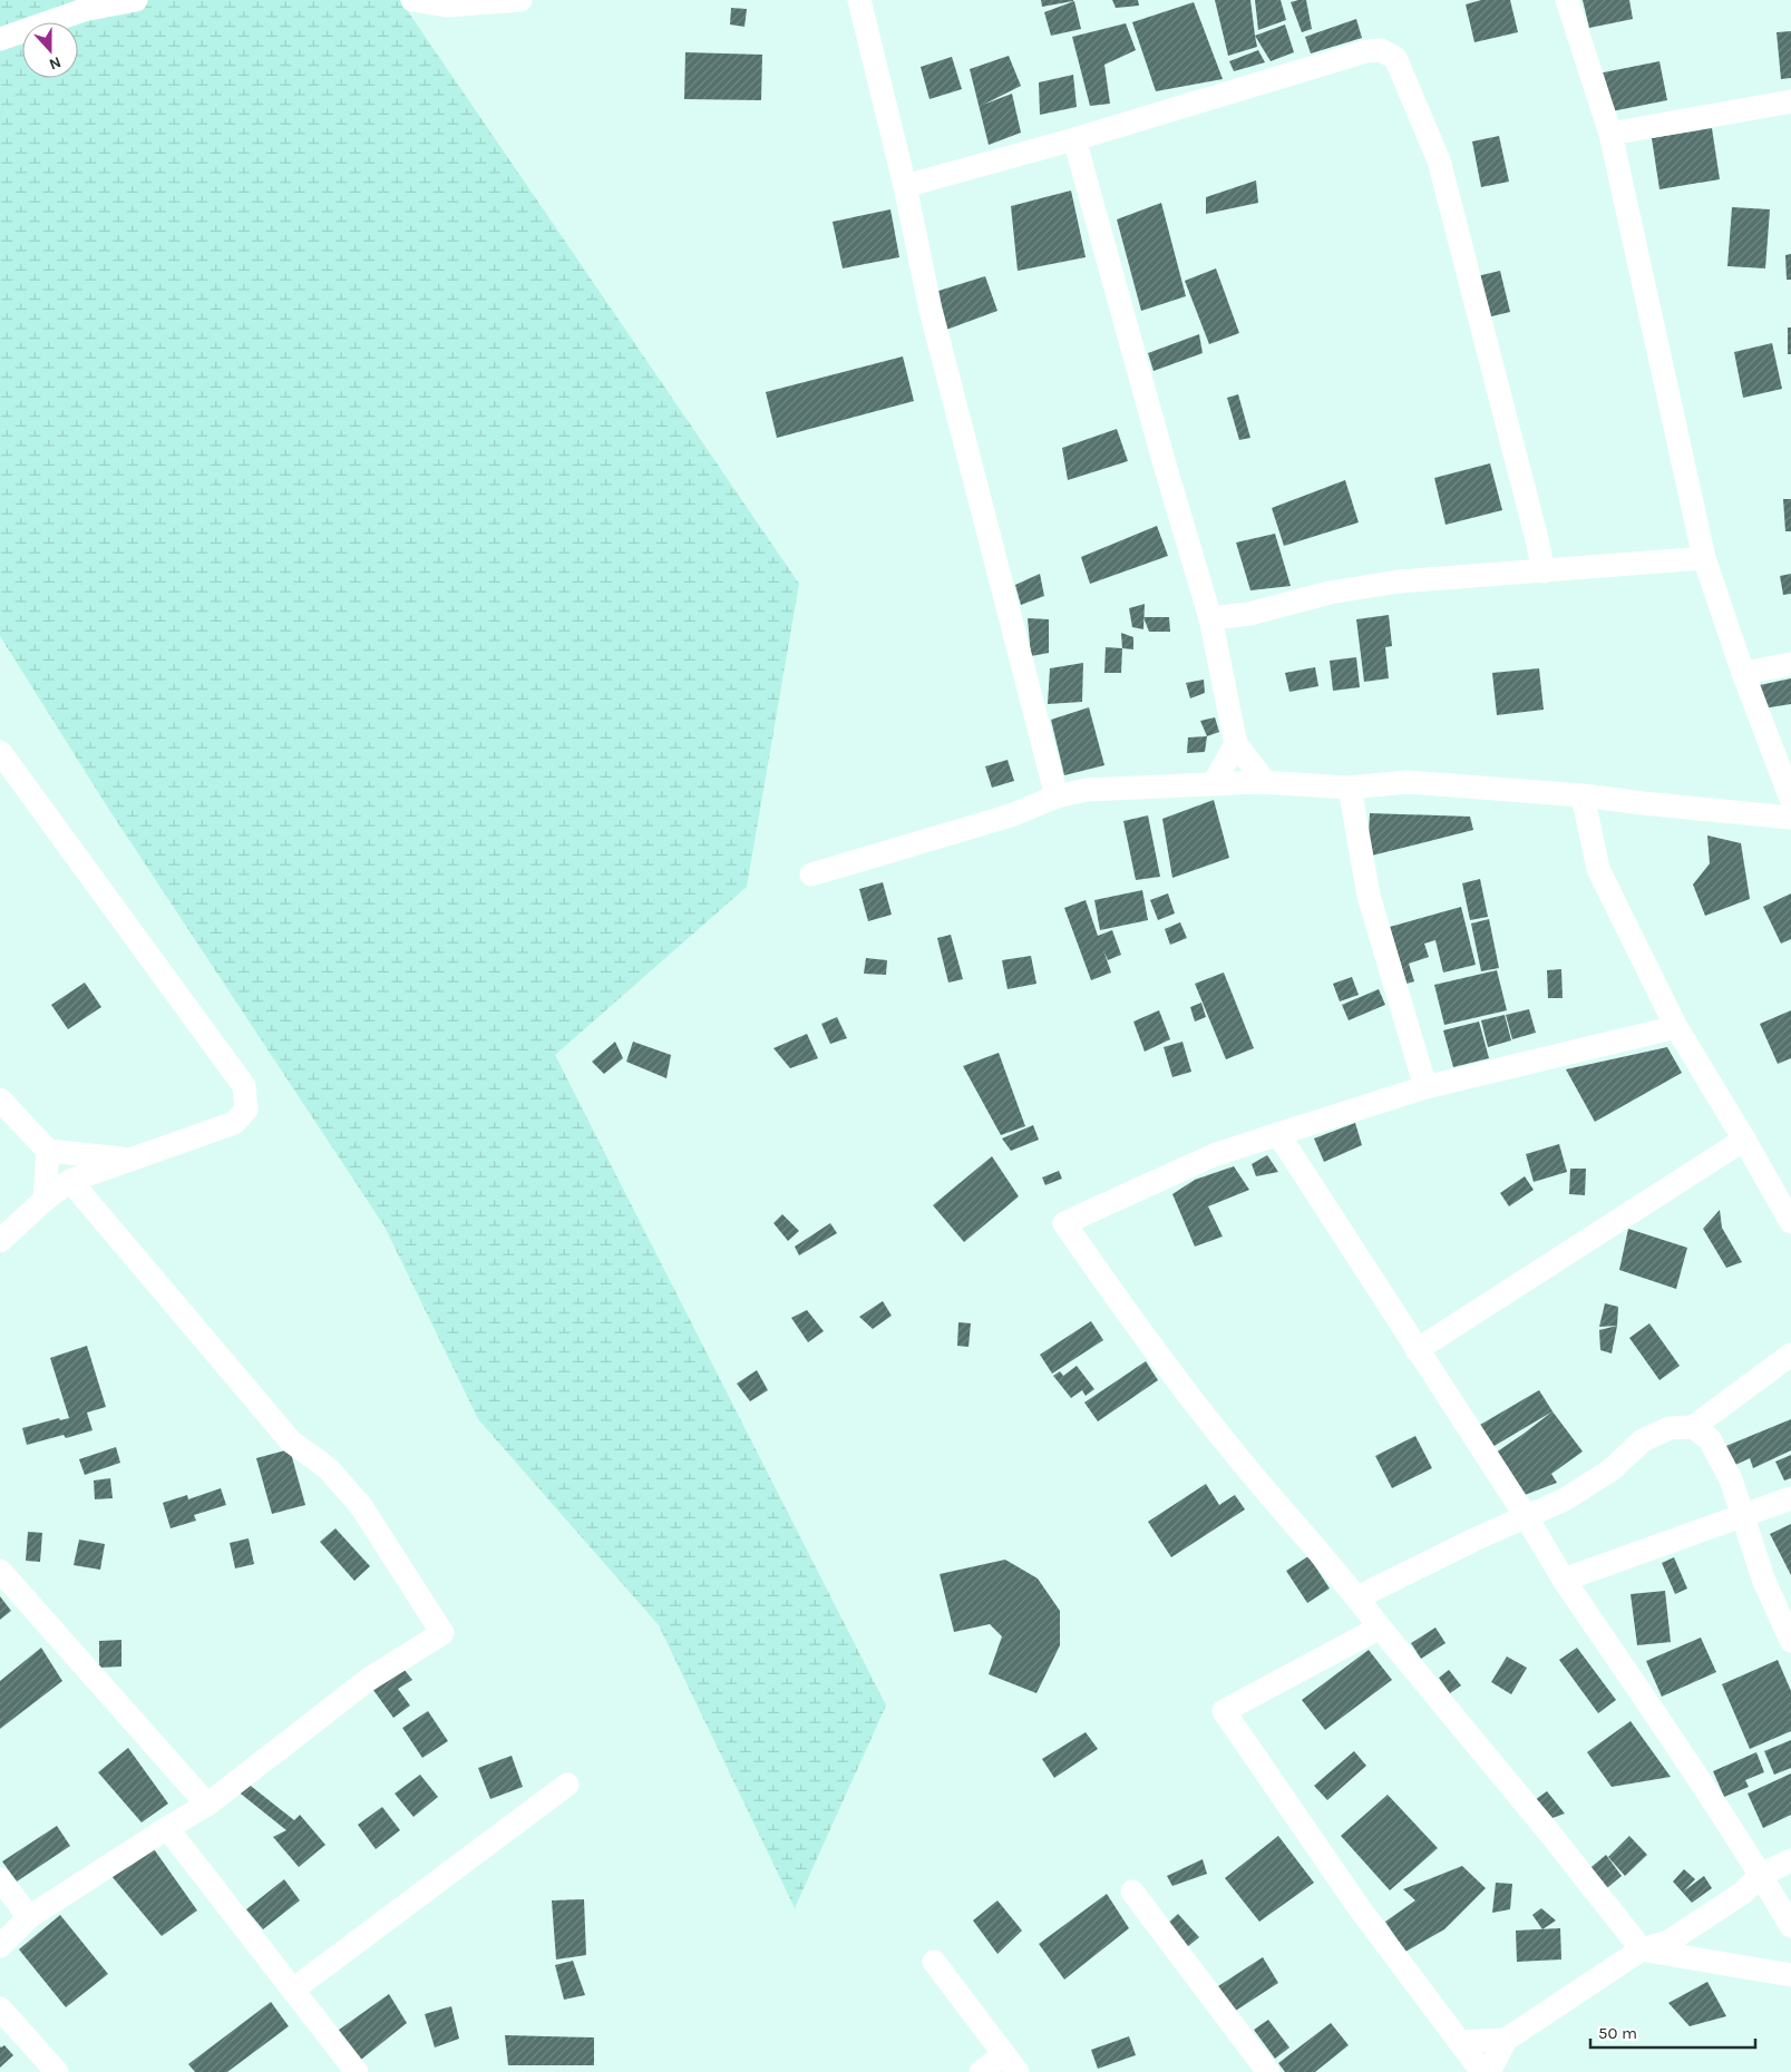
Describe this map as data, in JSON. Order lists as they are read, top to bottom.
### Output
{
  "scale_bar": "50 m",
  "north": "bottom"
}
